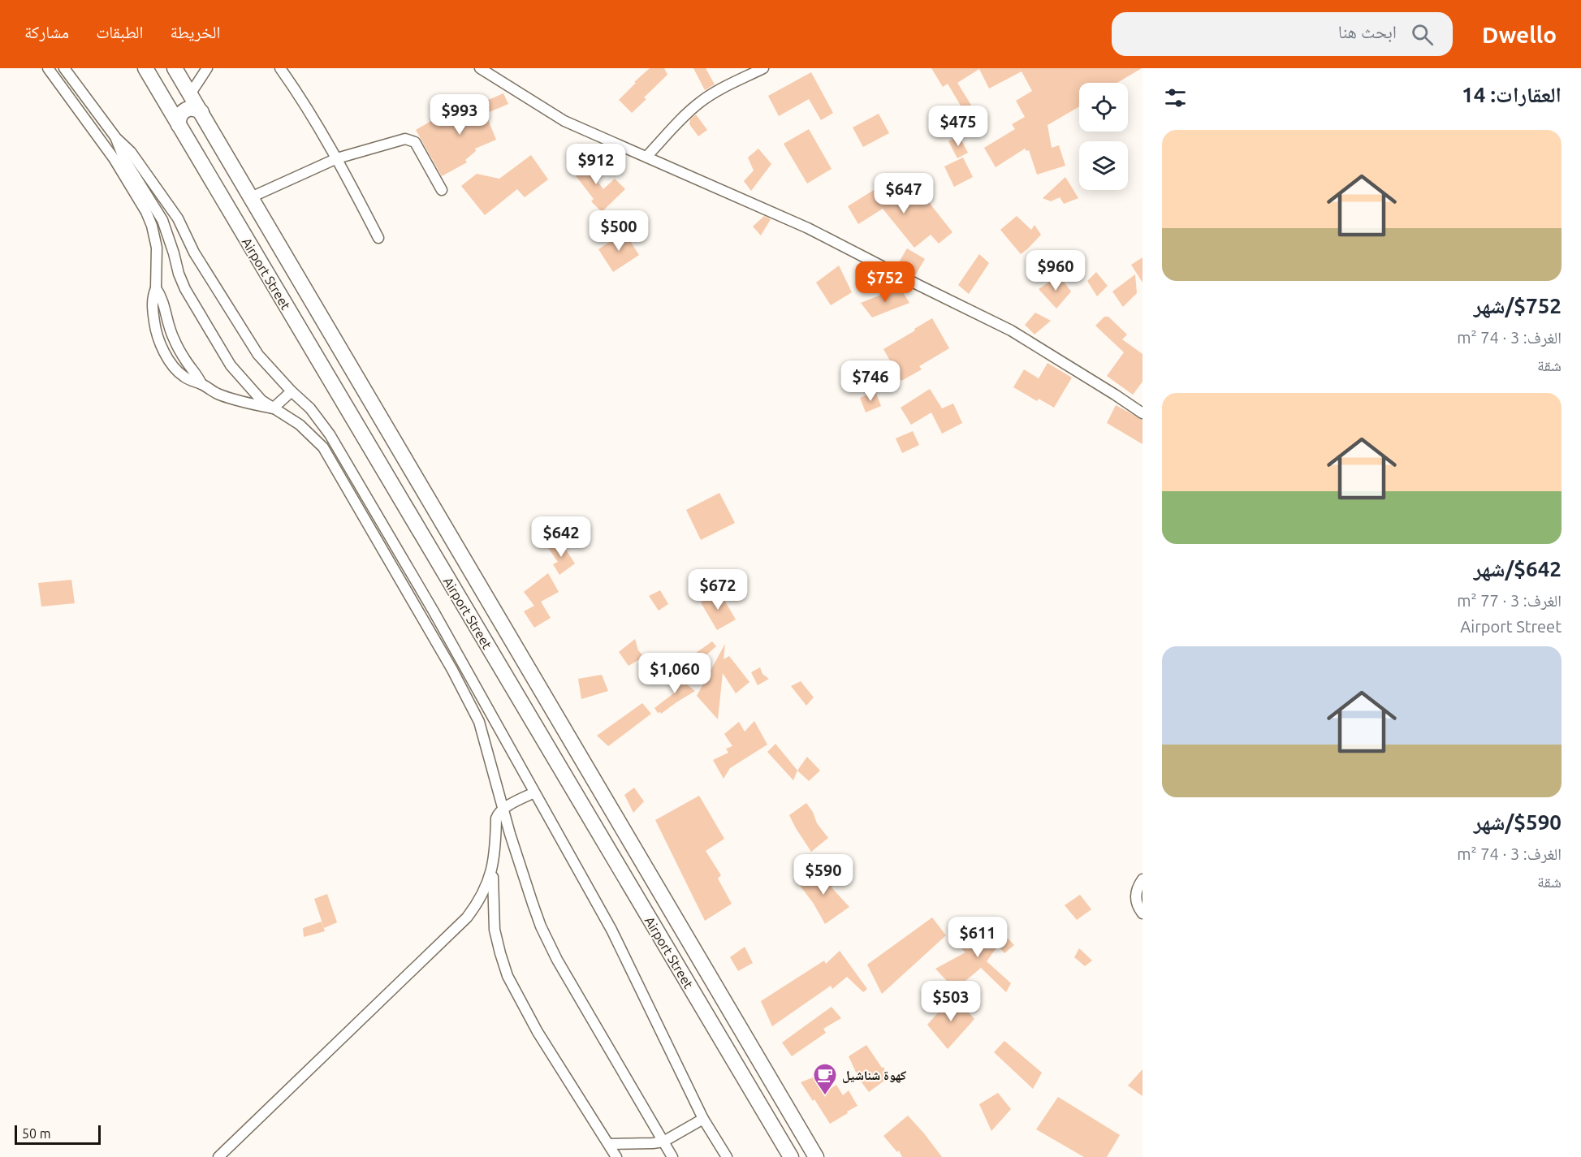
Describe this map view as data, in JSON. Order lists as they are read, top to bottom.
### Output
{
  "streets": {
    "main road": ["Airport Street"]
  },
  "places": {
    "cafe": ["كهوة شناشيل"]
  },
  "scale_bar": "50 m",
  "page": {
    "header": "Dwello",
    "search": "ابحث هنا",
    "nav": ["الخريطة", "الطبقات", "مشاركة"],
    "heading": "العقارات: 14",
    "price": [
      "$993",
      "$475",
      "$912",
      "$647",
      "$500",
      "$960",
      "$752",
      "$746",
      "$642",
      "$672",
      "$1,060",
      "$590",
      "$611",
      "$503"
    ],
    "list": [
      {
        "name": "$752/شهر",
        "note": "الغرف: 3 · 74 m² · شقة"
      },
      {
        "name": "$642/شهر",
        "note": "الغرف: 3 · 77 m² · Airport Street"
      },
      {
        "name": "$590/شهر",
        "note": "الغرف: 3 · 74 m² · شقة"
      }
    ],
    "scale": "50 m"
  }
}
